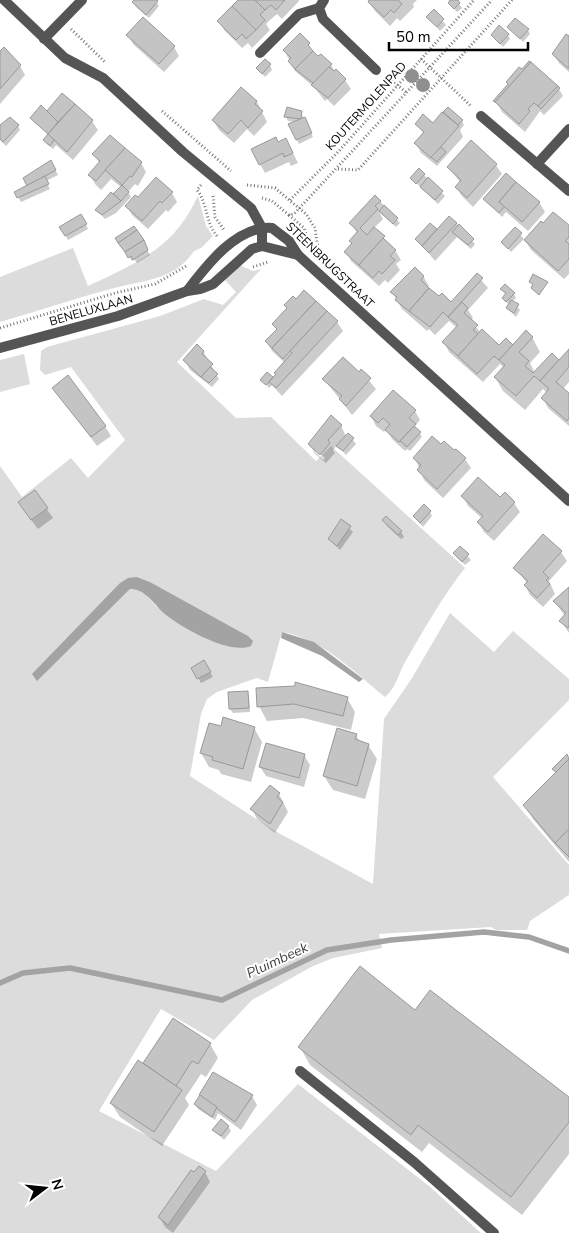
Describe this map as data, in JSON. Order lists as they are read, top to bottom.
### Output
{
  "streets": {
    "street": ["STEENBRUGSTRAAT", "BENELUXLAAN"],
    "path": ["KOUTERMOLENPAD"]
  },
  "water": ["Pluimbeek"],
  "scale_bar": "50 m",
  "north": "right"
}
